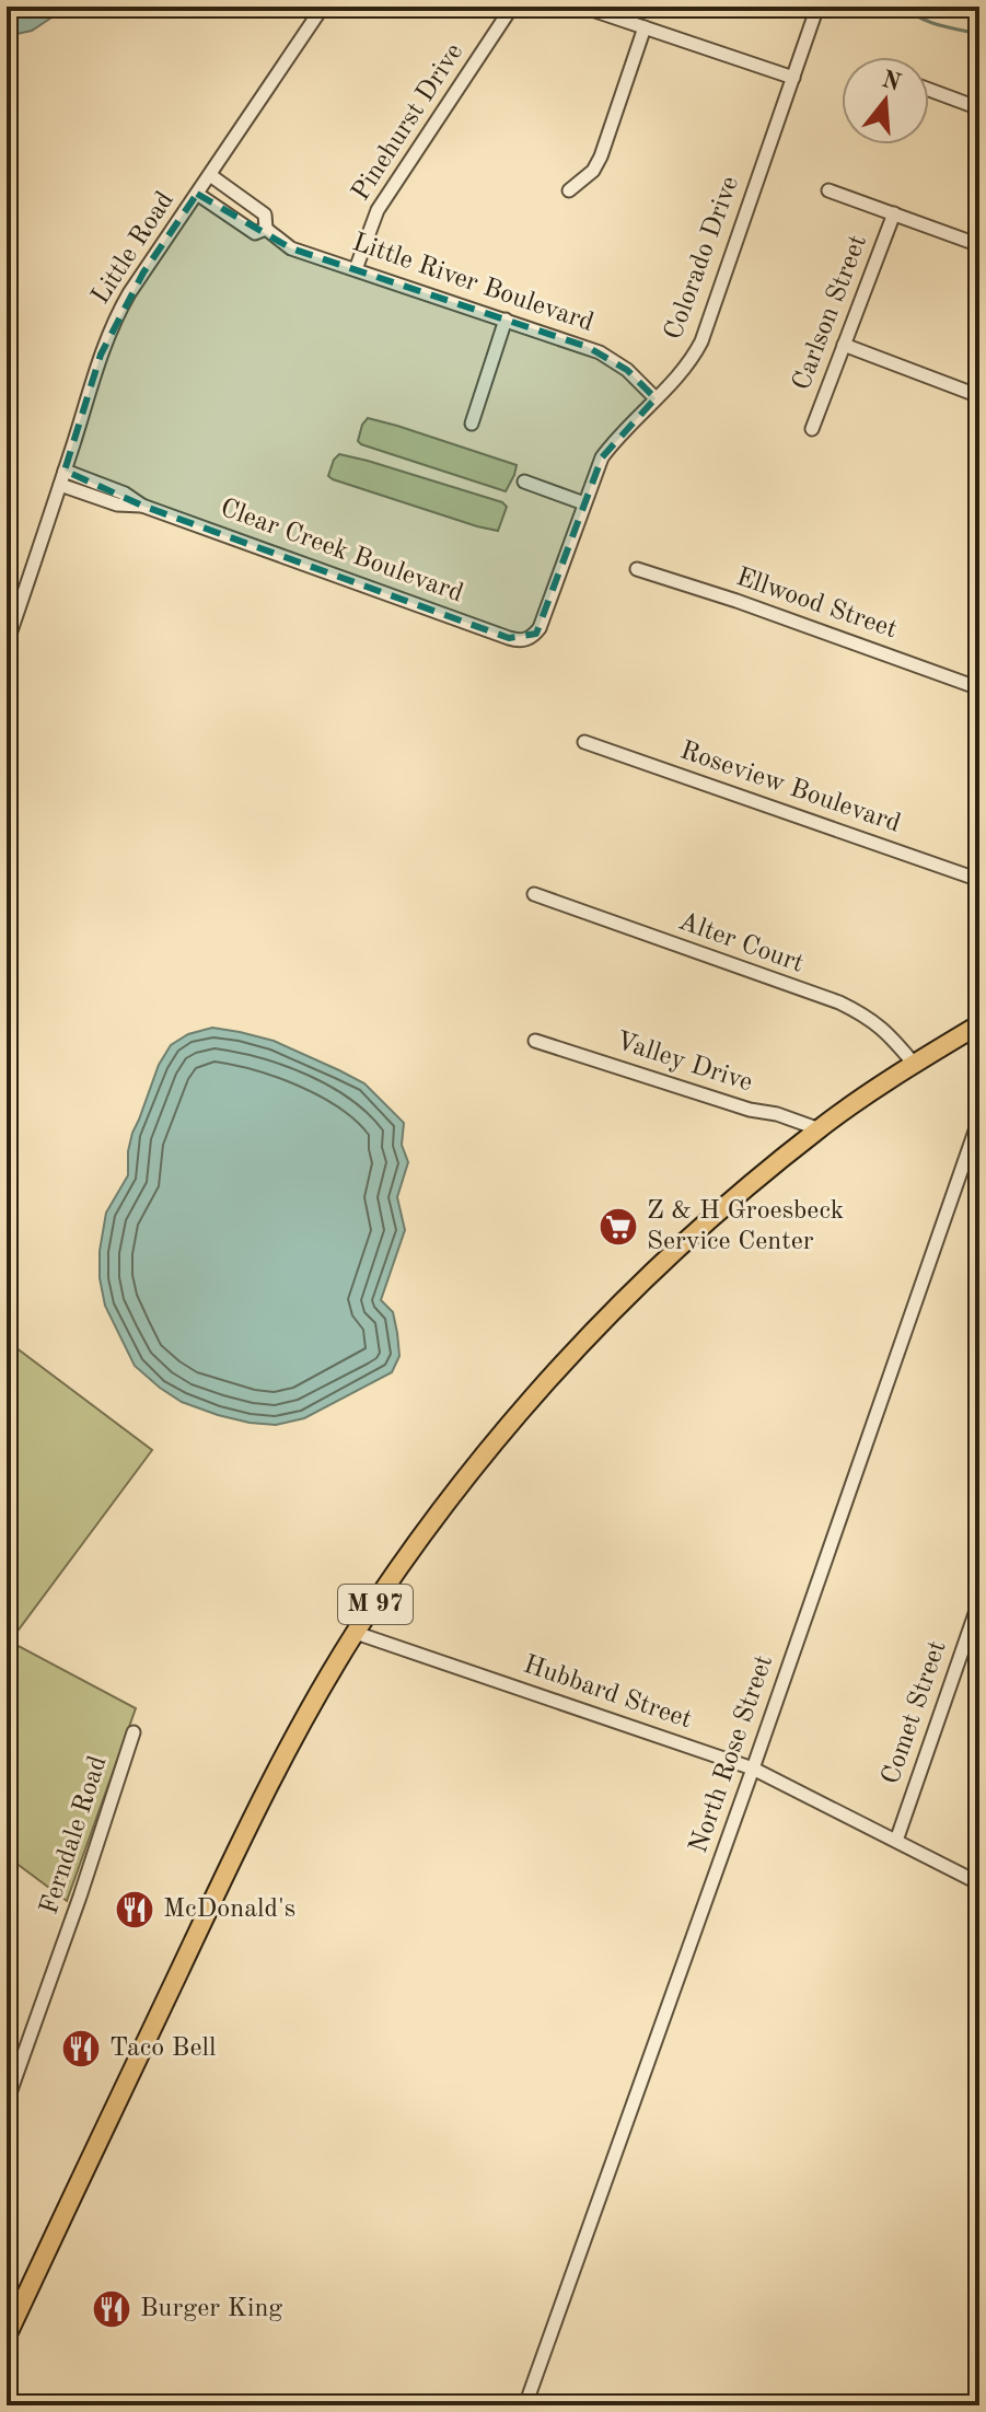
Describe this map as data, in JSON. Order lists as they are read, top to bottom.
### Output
{
  "streets": {
    "main road": ["M 97"],
    "street": [
      "Pinehurst Drive",
      "Little Road",
      "Colorado Drive",
      "Little River Boulevard",
      "Carlson Street",
      "Clear Creek Boulevard",
      "Ellwood Street",
      "Roseview Boulevard",
      "Alter Court",
      "Valley Drive",
      "Hubbard Street",
      "Comet Street",
      "North Rose Street",
      "Ferndale Road"
    ]
  },
  "crossings": [
    ["Pinehurst Drive", "Little River Boulevard"],
    ["Little Road", "Little River Boulevard"],
    ["Little Road", "Clear Creek Boulevard"],
    ["Colorado Drive", "Little River Boulevard"],
    ["Colorado Drive", "Clear Creek Boulevard"],
    ["Alter Court", "M 97"],
    ["Valley Drive", "M 97"],
    ["M 97", "Hubbard Street"],
    ["Hubbard Street", "Comet Street"],
    ["Hubbard Street", "North Rose Street"]
  ],
  "places": {
    "supermarket": ["Z & H Groesbeck Service Center"],
    "restaurant": ["McDonald's", "Taco Bell", "Burger King"]
  },
  "north": "top"
}
